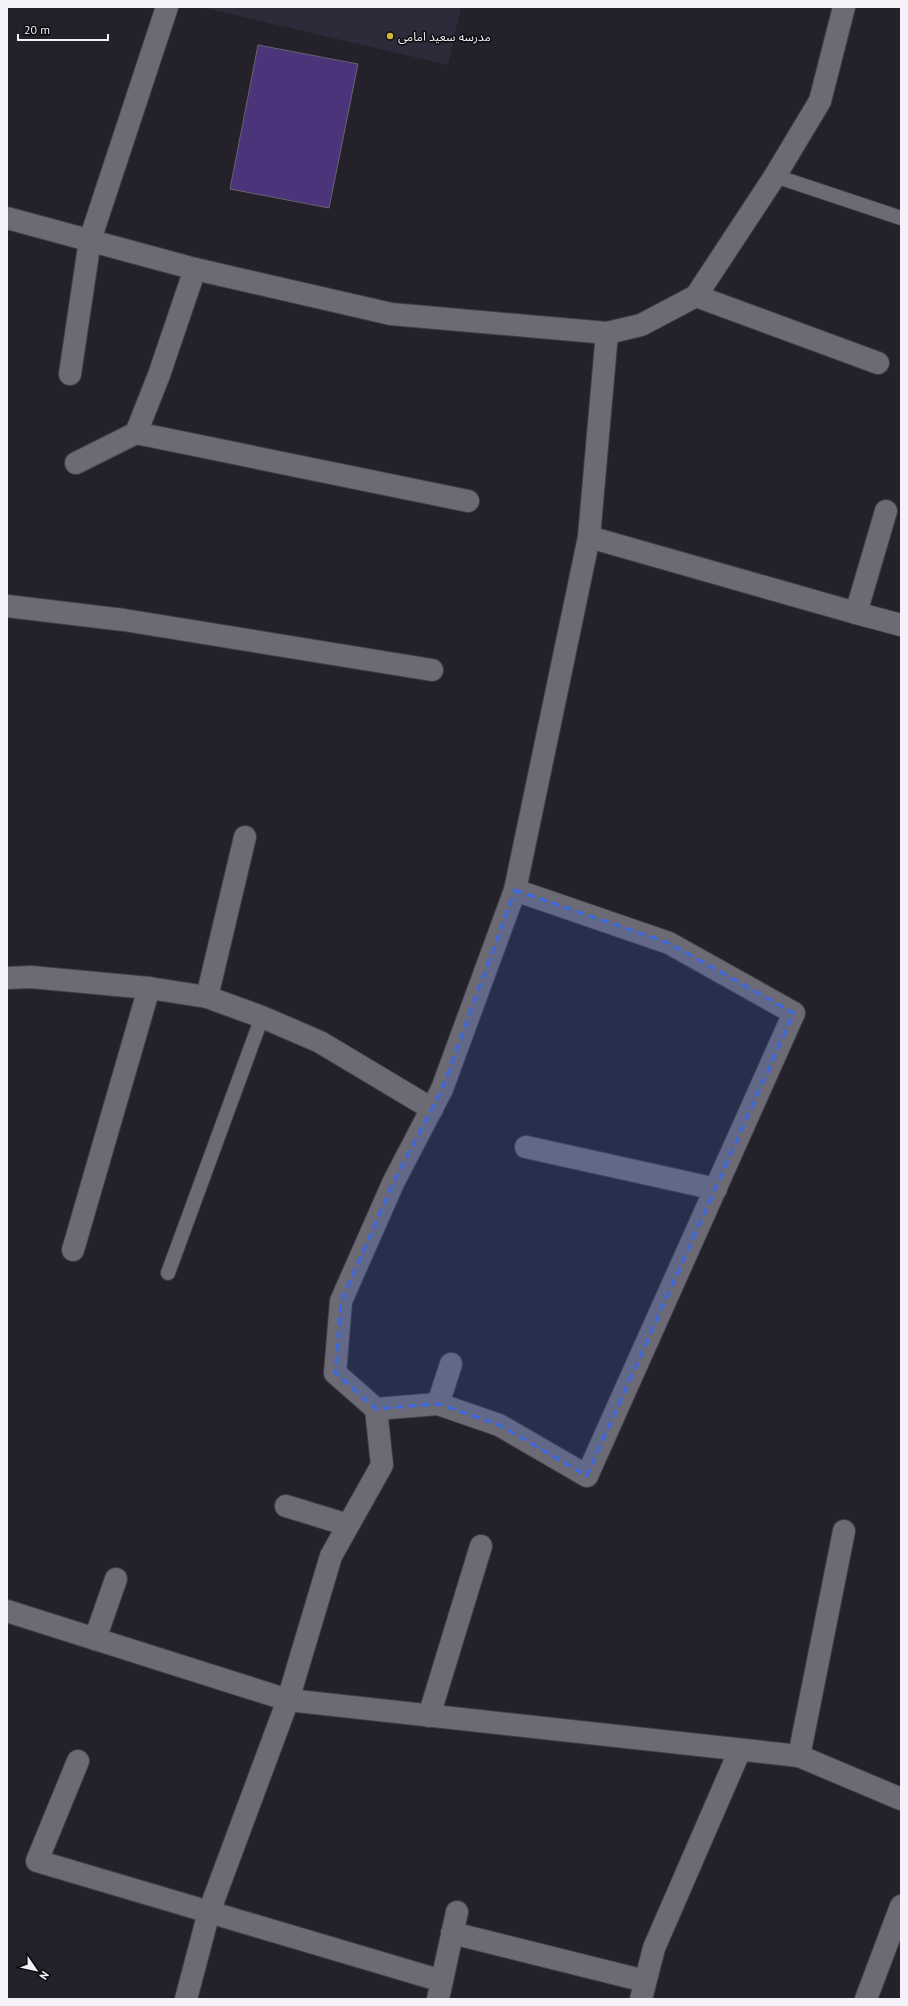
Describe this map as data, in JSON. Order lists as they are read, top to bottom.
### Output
{
  "places": ["مدرسه سعید امامی"],
  "scale_bar": "20 m",
  "north": "bottom right"
}
